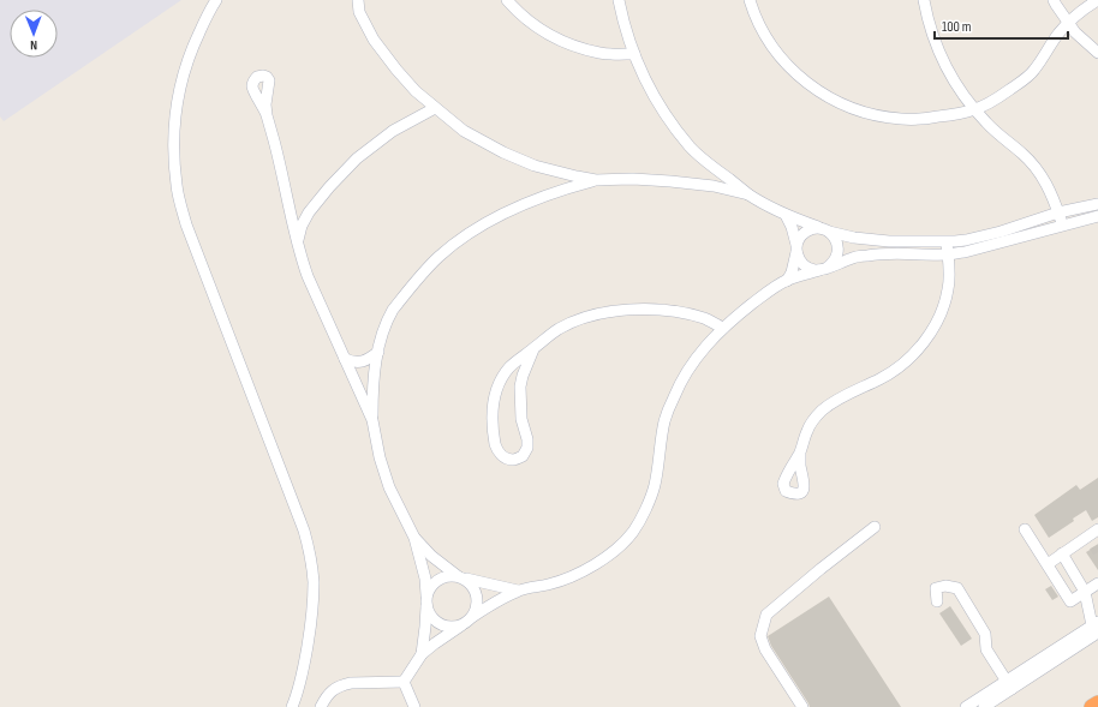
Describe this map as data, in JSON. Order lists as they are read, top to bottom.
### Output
{
  "scale_bar": "100 m",
  "north": "bottom"
}
